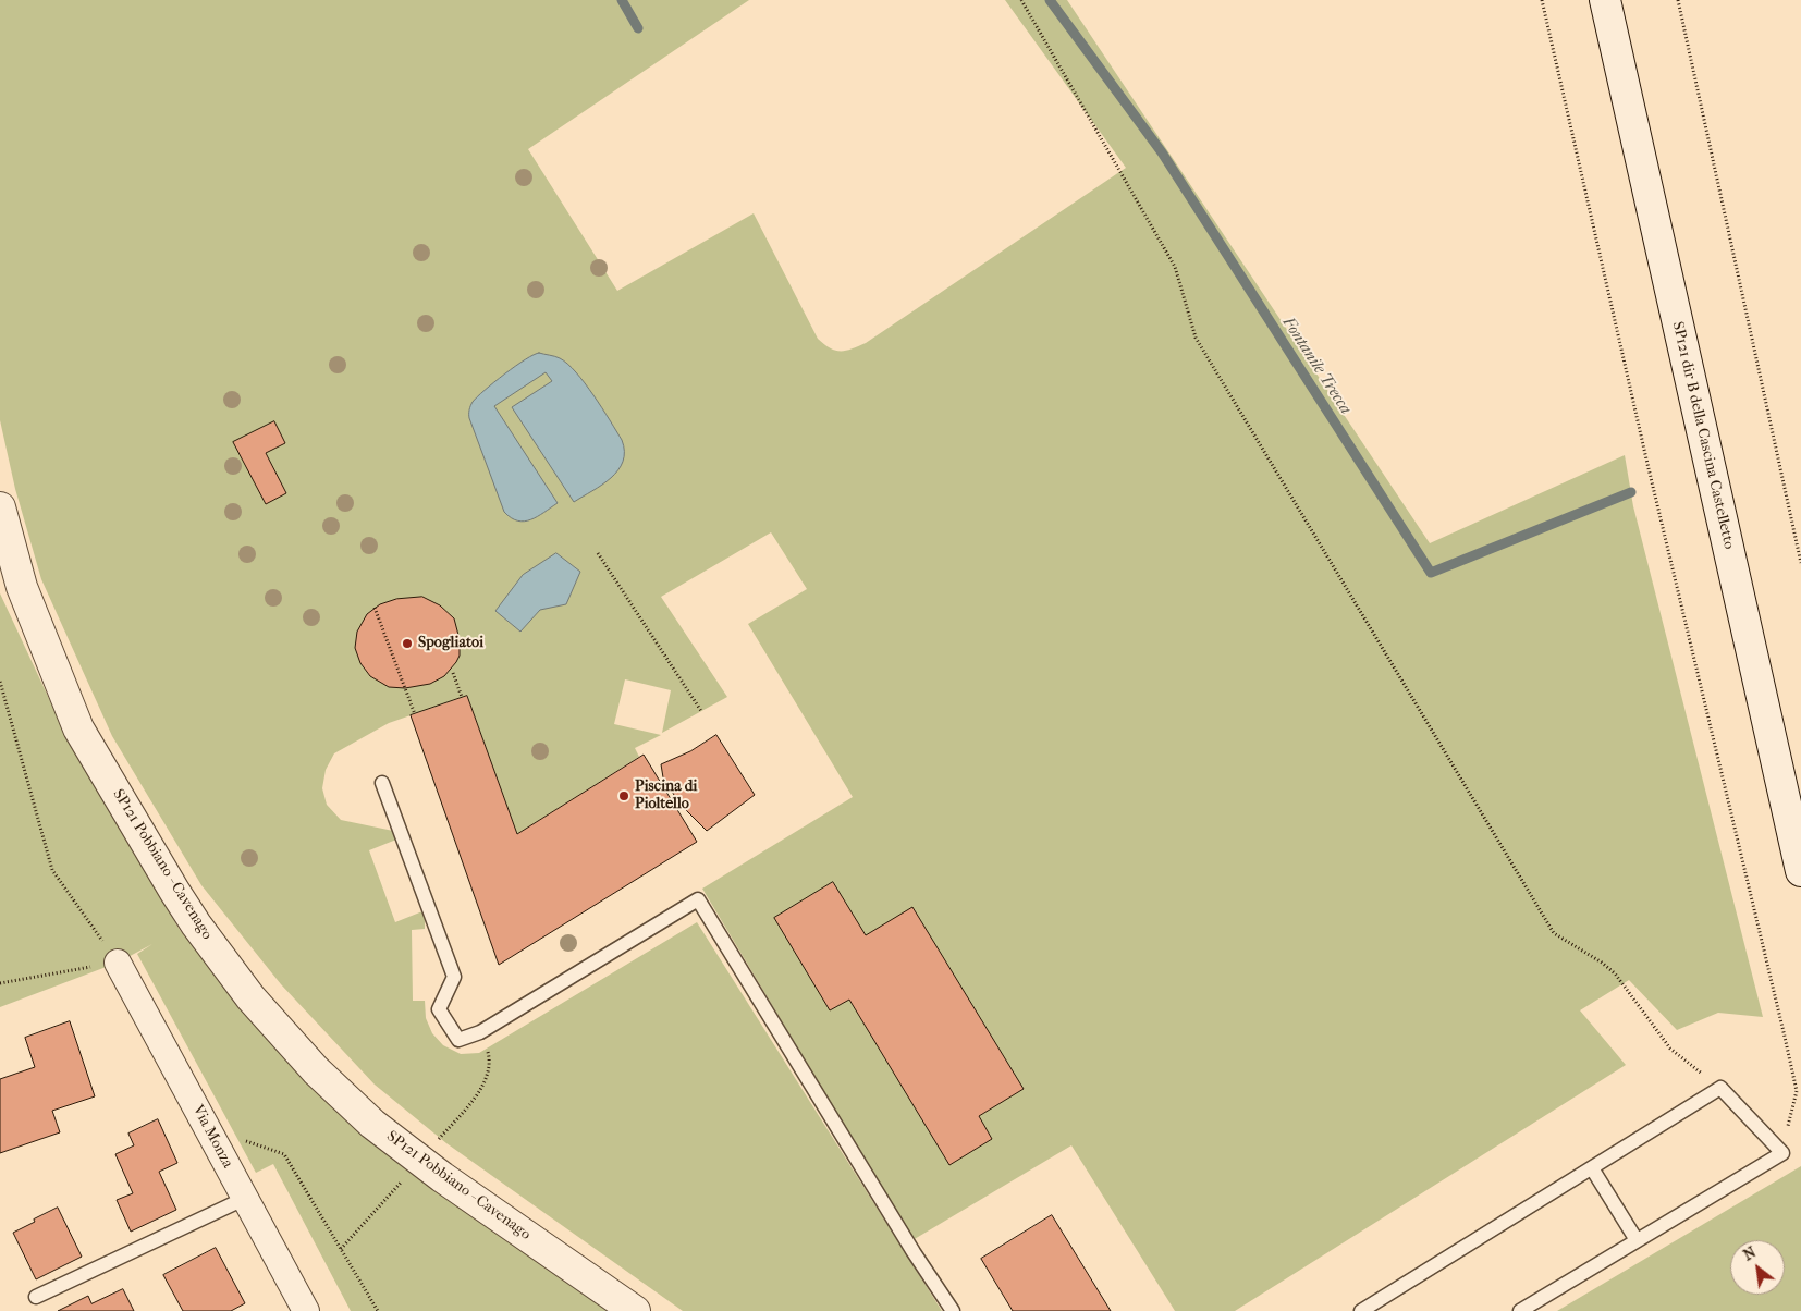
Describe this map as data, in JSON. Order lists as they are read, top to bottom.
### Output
{
  "streets": {
    "street": ["SP121 dir B della Cascina Castelletto", "SP121 Pobbiano - Cavenago", "Via Monza"]
  },
  "water": ["Fontanile Trecca"],
  "places": ["Spogliatoi", "Piscina di Pioltello"],
  "north": "top left"
}
